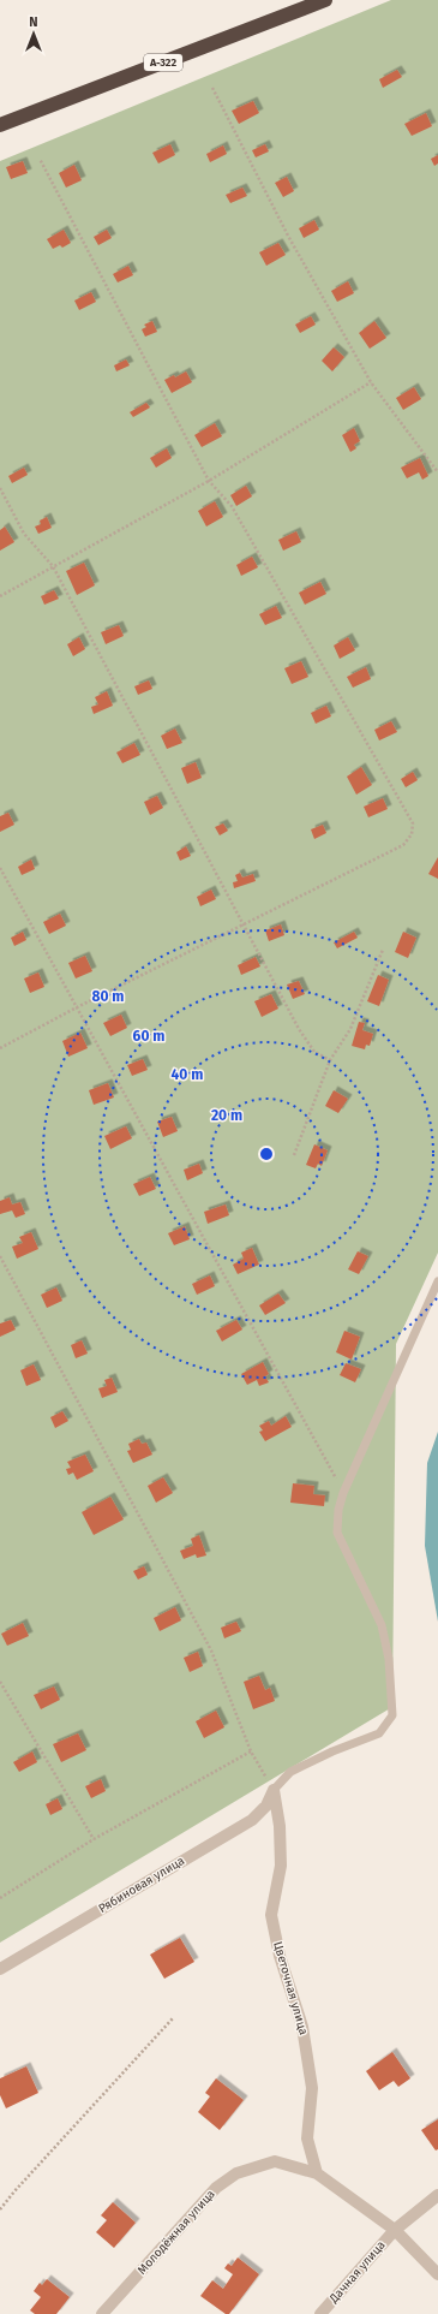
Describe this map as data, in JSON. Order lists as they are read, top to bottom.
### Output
{
  "streets": {
    "highway": ["А-322"],
    "street": [
      "Рябиновая улица",
      "Цветочная улица",
      "Молодёжная улица",
      "Дачная улица"
    ]
  },
  "crossings": [
    ["Рябиновая улица", "Цветочная улица"],
    ["Цветочная улица", "Молодёжная улица"]
  ],
  "north": "top",
  "rings": [
    "80 m",
    "60 m",
    "40 m",
    "20 m"
  ]
}
